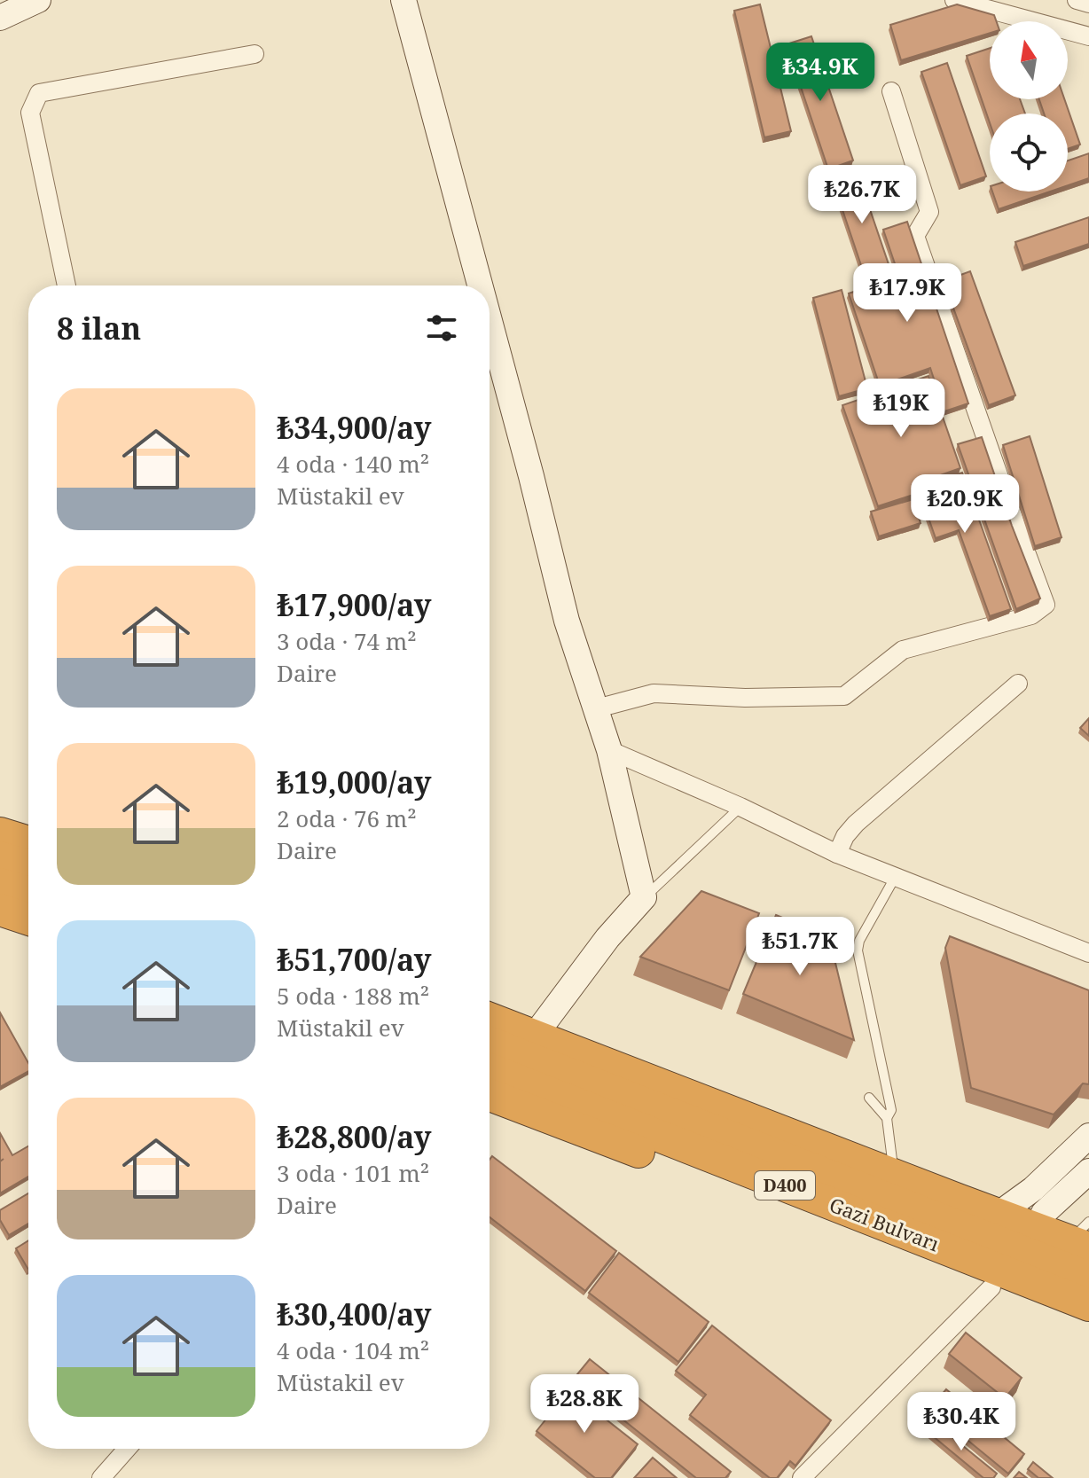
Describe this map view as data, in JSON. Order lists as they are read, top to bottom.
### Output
{
  "streets": {
    "highway": ["D400", "Gazi Bulvarı"]
  },
  "north": "top",
  "page": {
    "price": [
      "₺34.9K",
      "₺26.7K",
      "₺17.9K",
      "₺19K",
      "₺20.9K",
      "₺51.7K",
      "₺28.8K",
      "₺30.4K"
    ],
    "heading": "8 ilan",
    "list": [
      {
        "name": "₺34,900/ay",
        "note": "4 oda · 140 m² · Müstakil ev"
      },
      {
        "name": "₺17,900/ay",
        "note": "3 oda · 74 m² · Daire"
      },
      {
        "name": "₺19,000/ay",
        "note": "2 oda · 76 m² · Daire"
      },
      {
        "name": "₺51,700/ay",
        "note": "5 oda · 188 m² · Müstakil ev"
      },
      {
        "name": "₺28,800/ay",
        "note": "3 oda · 101 m² · Daire"
      },
      {
        "name": "₺30,400/ay",
        "note": "4 oda · 104 m² · Müstakil ev"
      }
    ]
  }
}
